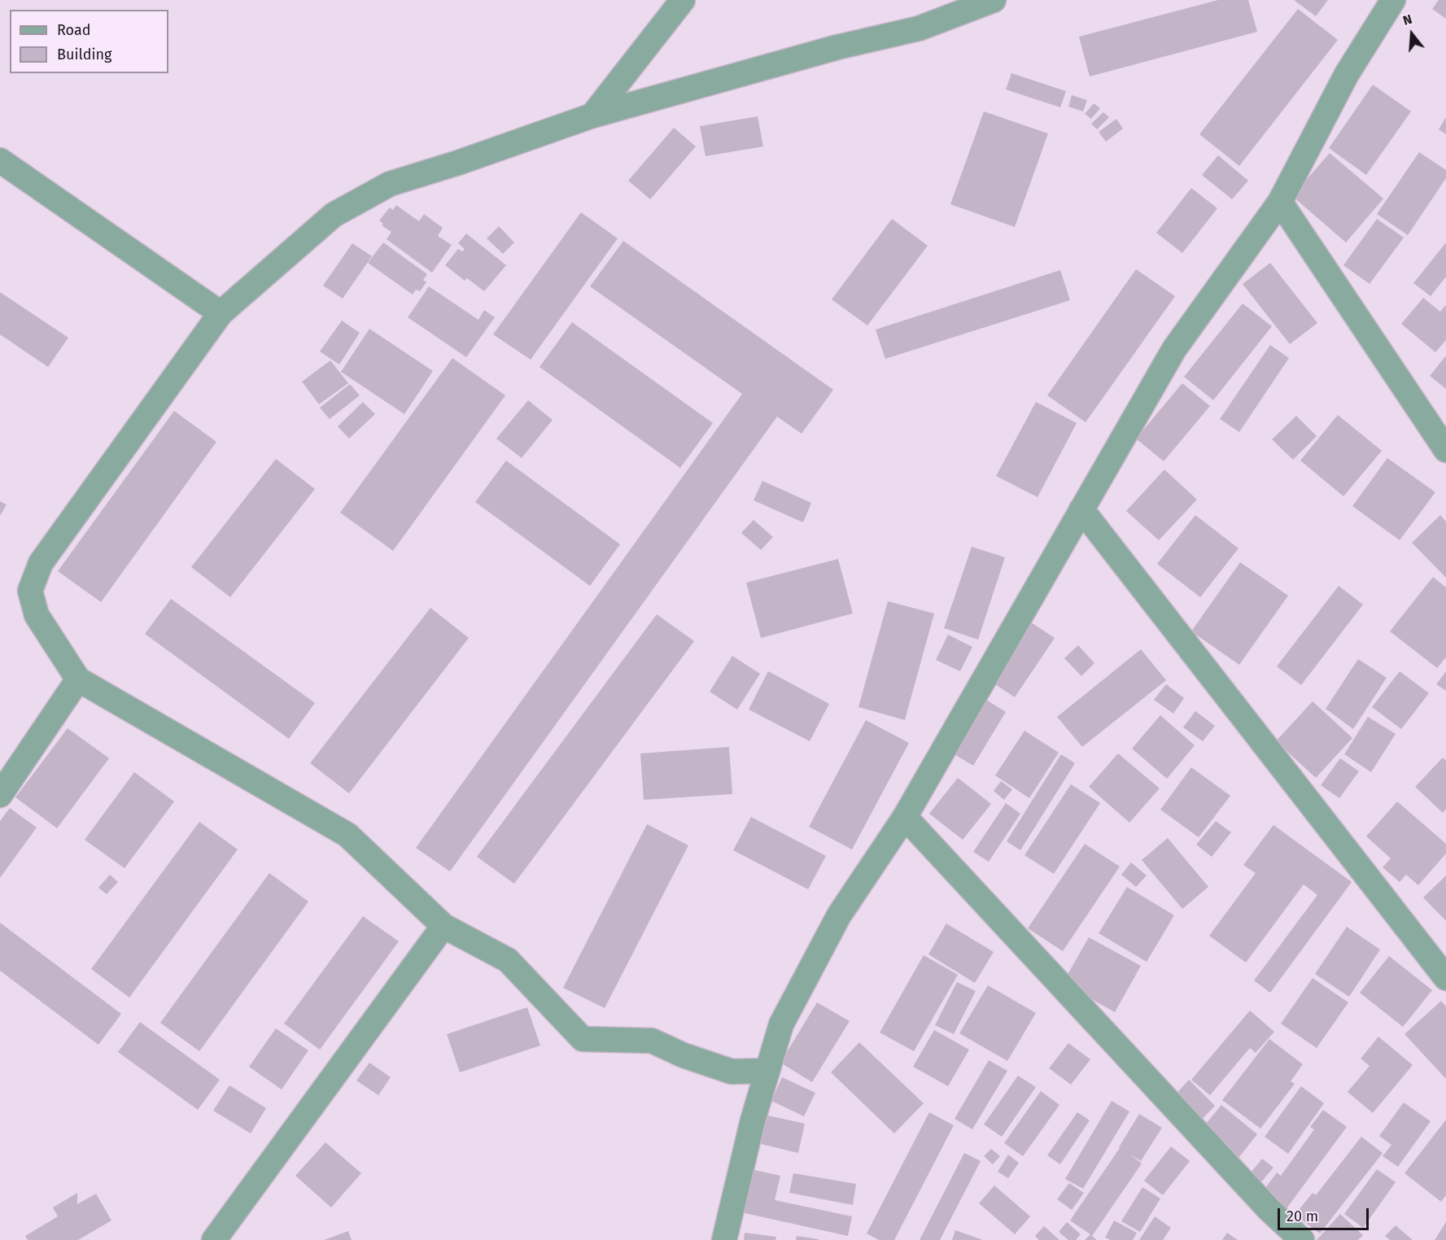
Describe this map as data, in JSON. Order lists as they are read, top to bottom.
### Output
{
  "legend": ["Road", "Building"],
  "scale_bar": "20 m",
  "north": "top"
}
